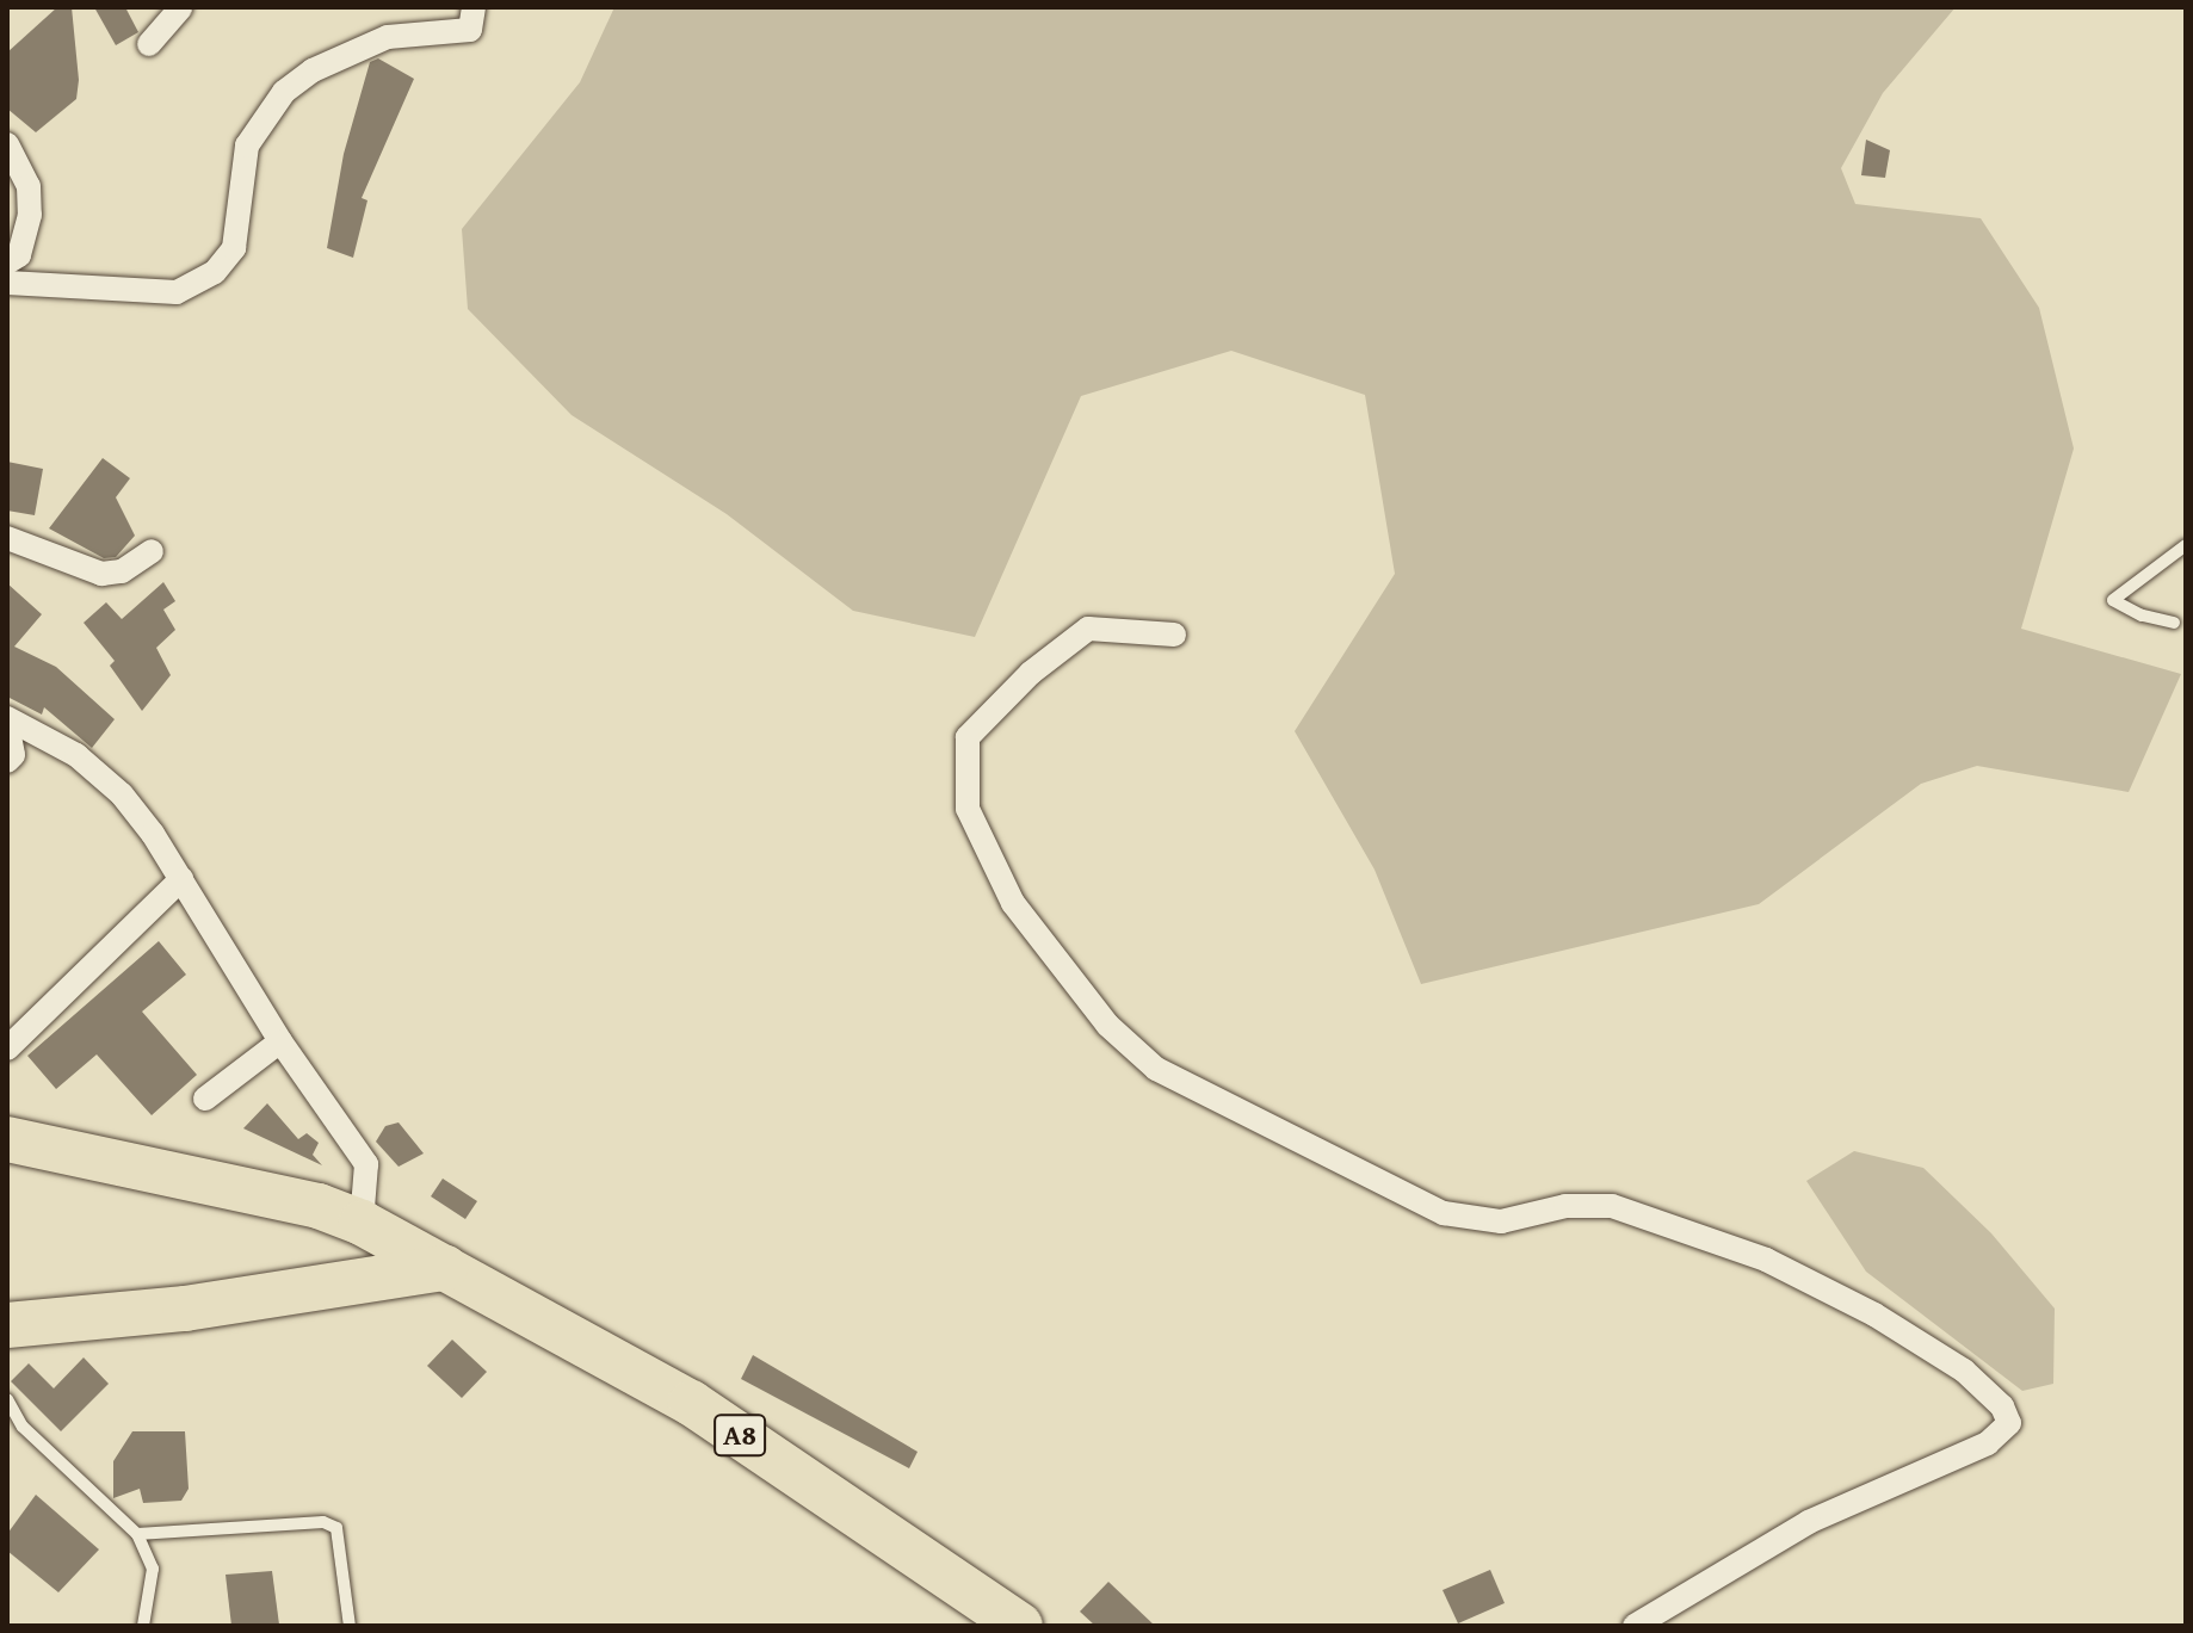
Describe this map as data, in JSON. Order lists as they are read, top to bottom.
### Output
{
  "streets": {
    "highway": ["A8"]
  }
}
